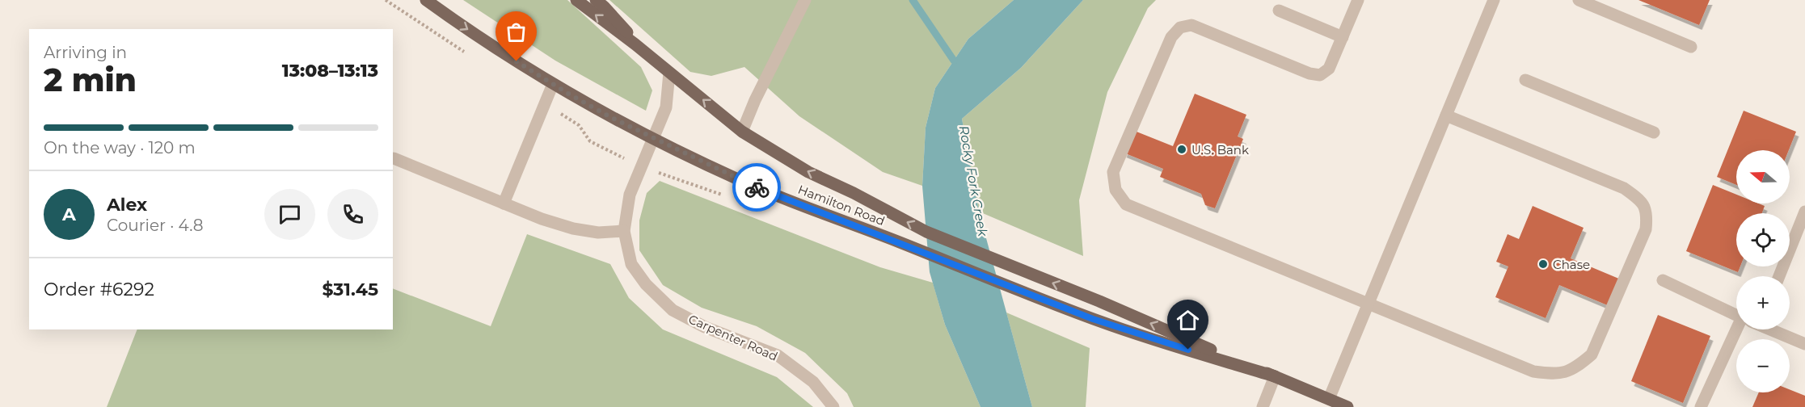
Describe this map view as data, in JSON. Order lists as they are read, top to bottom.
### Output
{
  "streets": {
    "main road": ["Hamilton Road"],
    "street": ["Carpenter Road"]
  },
  "crossings": [
    ["Hamilton Road", "Carpenter Road"]
  ],
  "water": ["Rocky Fork Creek"],
  "places": ["U.S. Bank", "Chase"],
  "north": "left",
  "page": {
    "heading": ["2 min", "Arriving in", "13:08–13:13"],
    "panel": [
      "Alex",
      "Courier · 4.8",
      "Order #6292",
      "$31.45"
    ],
    "bar": "On the way · 120 m",
    "map_buttons": ["+", "−"],
    "round": "A"
  }
}
